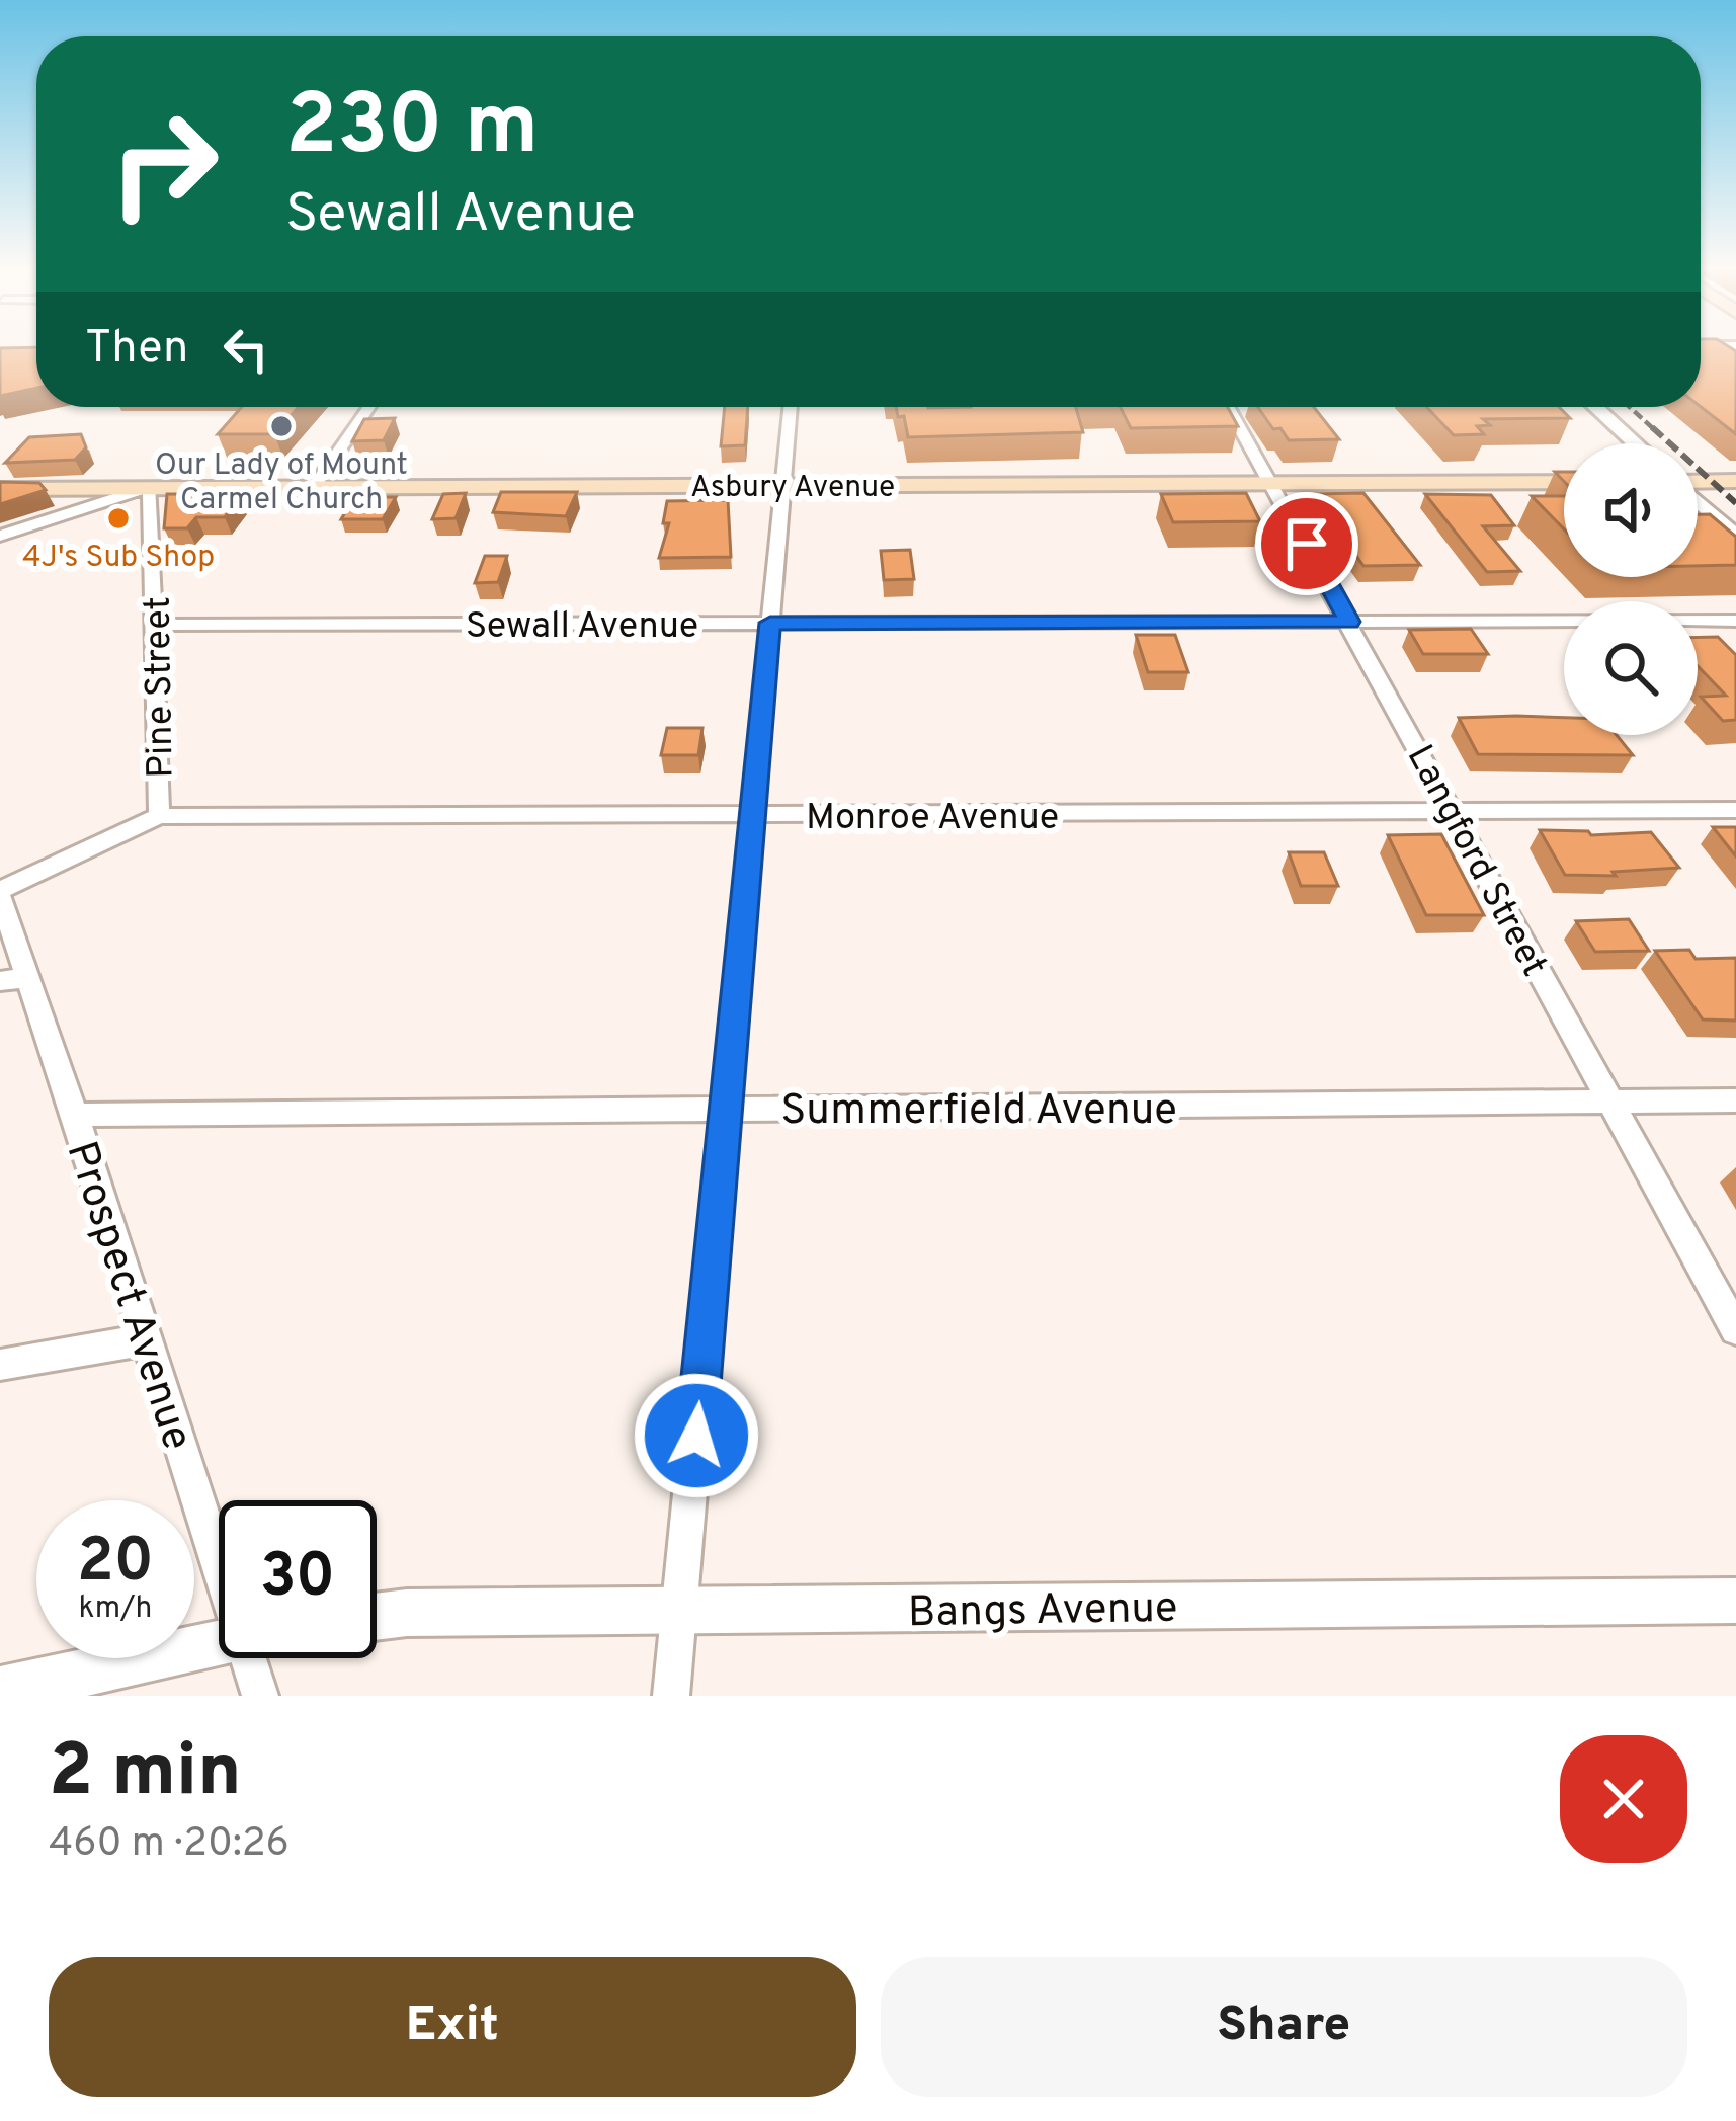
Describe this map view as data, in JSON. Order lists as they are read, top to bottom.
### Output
{
  "streets": {
    "main road": ["Asbury Avenue"],
    "street": [
      "Sewall Avenue",
      "Pine Street",
      "Monroe Avenue",
      "Langford Street",
      "Summerfield Avenue",
      "Prospect Avenue",
      "Bangs Avenue"
    ]
  },
  "crossings": [
    ["Asbury Avenue", "Pine Street"],
    ["Asbury Avenue", "Langford Street"],
    ["Sewall Avenue", "Pine Street"],
    ["Sewall Avenue", "Langford Street"],
    ["Pine Street", "Monroe Avenue"],
    ["Monroe Avenue", "Langford Street"],
    ["Monroe Avenue", "Prospect Avenue"],
    ["Langford Street", "Summerfield Avenue"],
    ["Summerfield Avenue", "Prospect Avenue"]
  ],
  "places": ["Our Lady of Mount Carmel Church", "4J's Sub Shop"],
  "page": {
    "turn": ["230 m", "Sewall Avenue"],
    "then": "Then",
    "speed": "20 km/h",
    "limit": "30",
    "heading": ["2 min", "460 m · 20:26"],
    "buttons": ["Exit", "Share"]
  }
}
